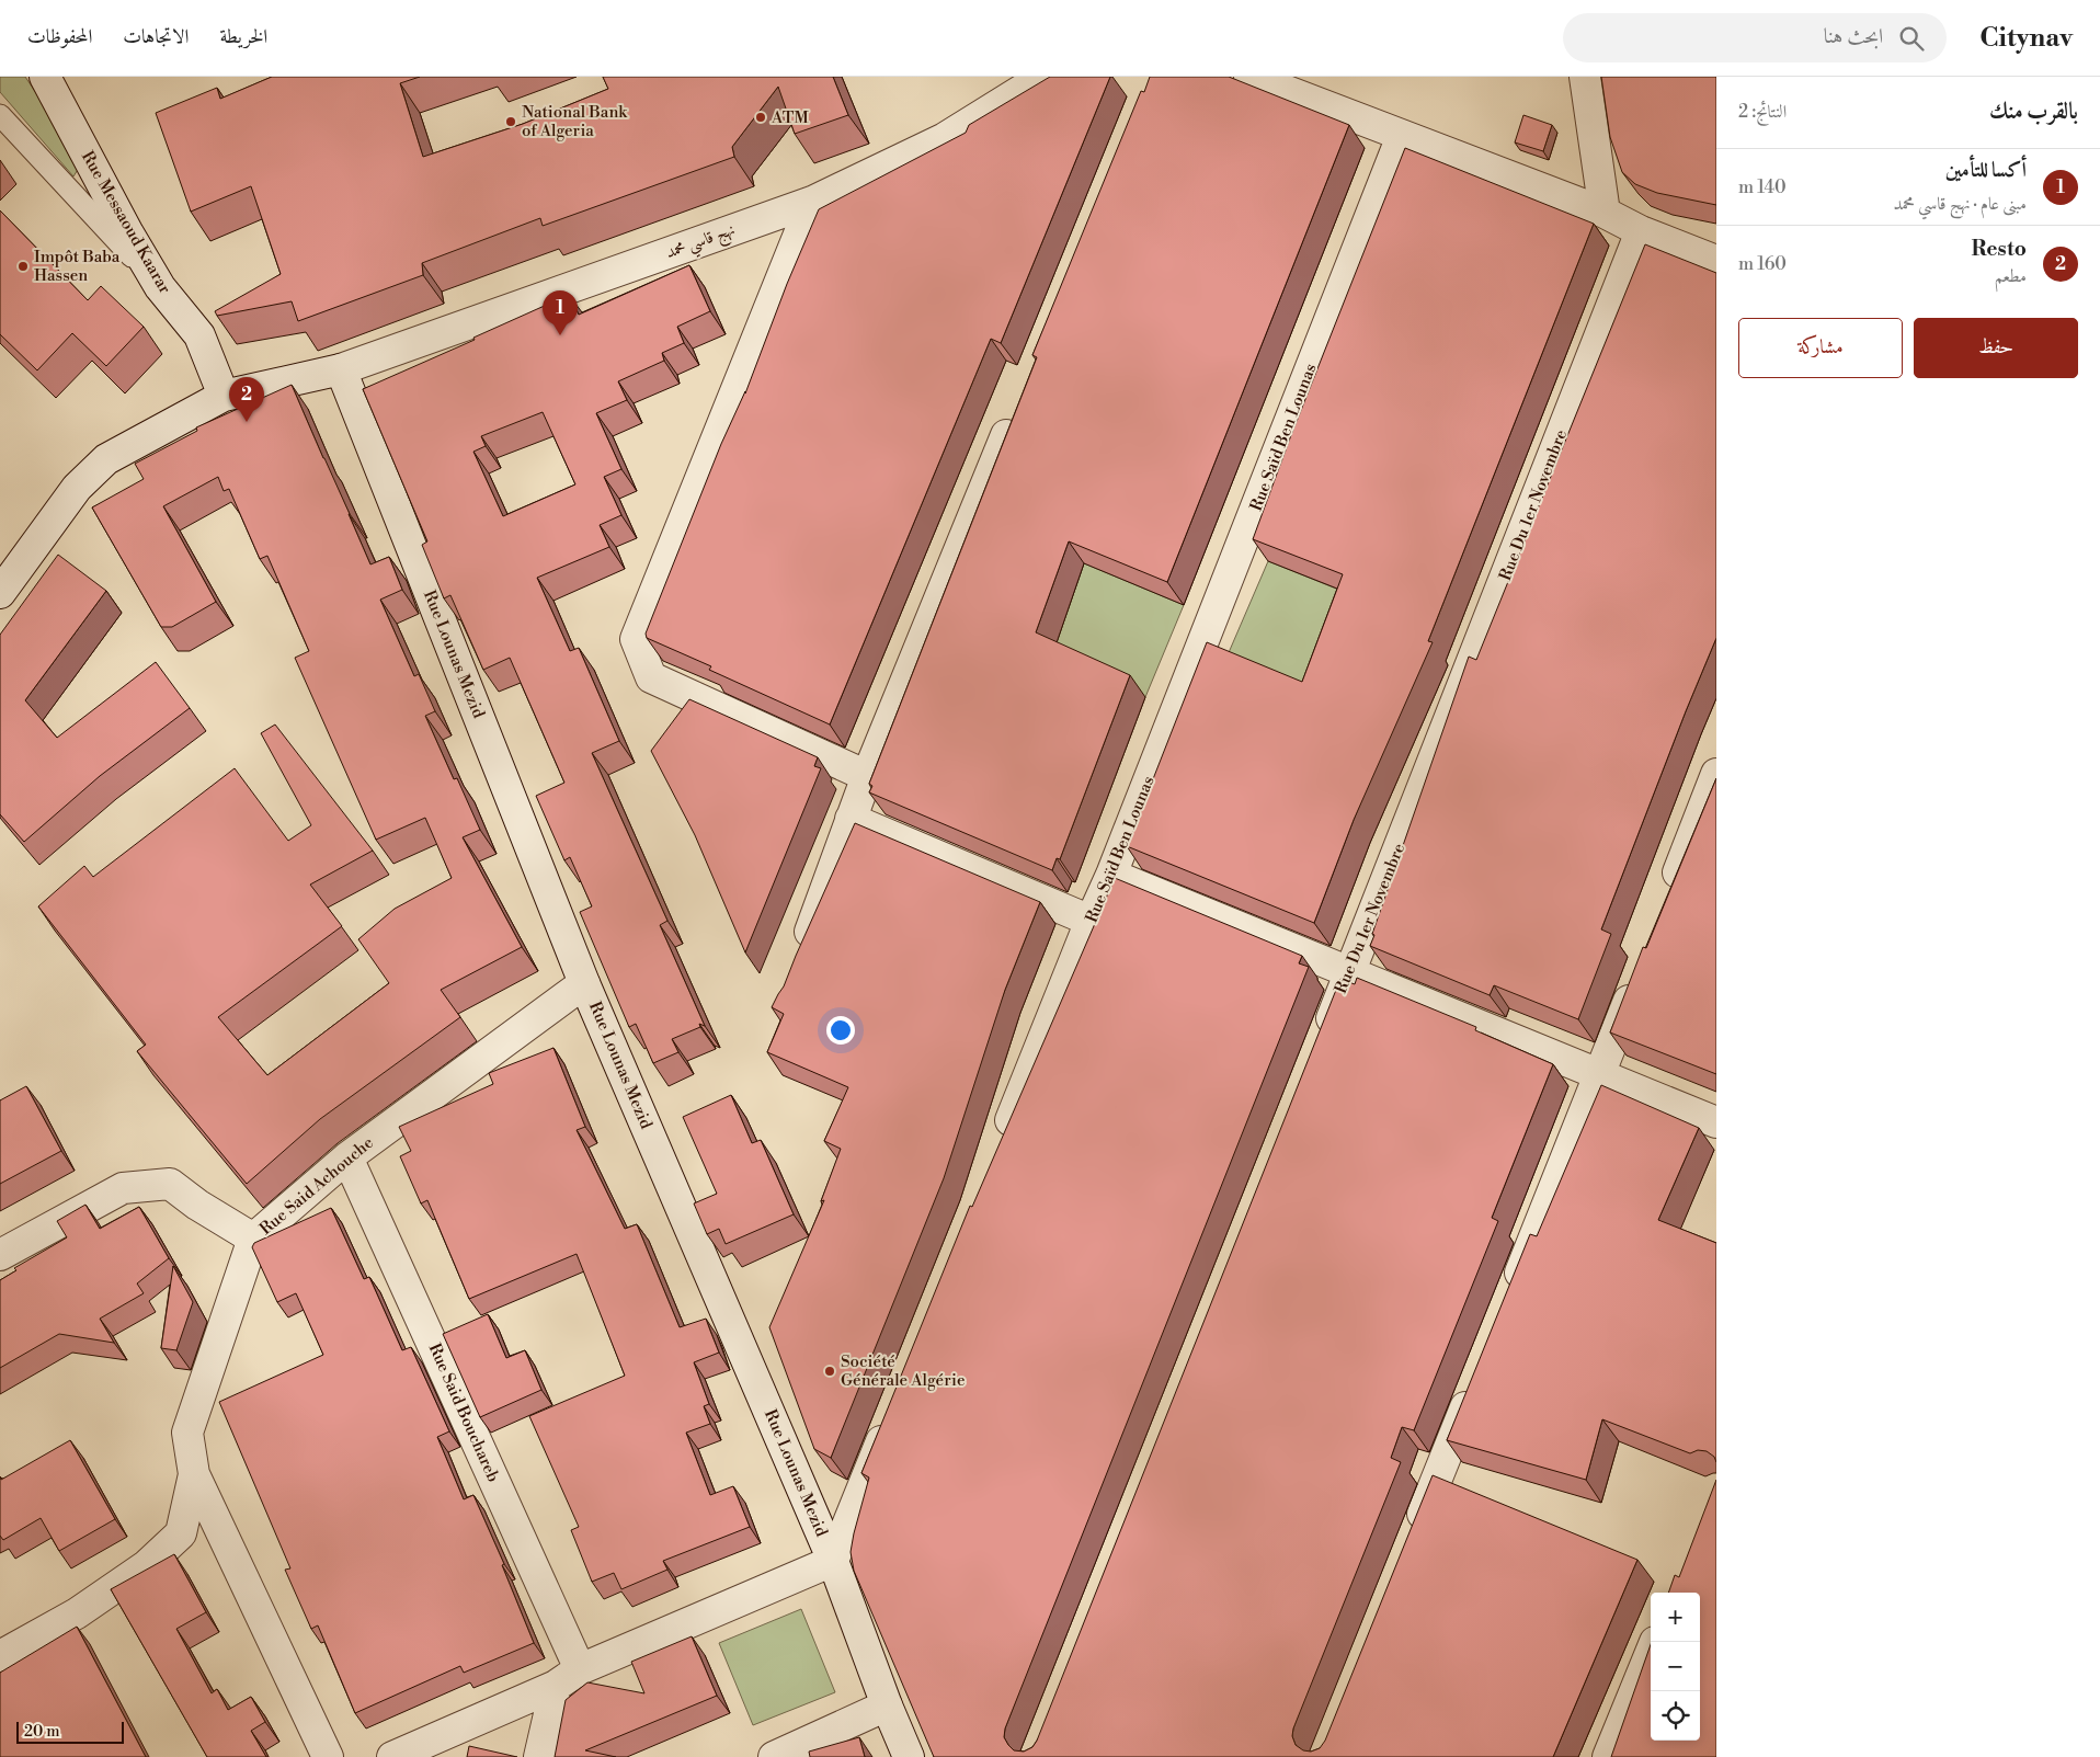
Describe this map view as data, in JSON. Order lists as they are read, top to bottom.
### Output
{
  "streets": {
    "street": [
      "Rue Messaoud Kaarar",
      "نهج قاسي محمد",
      "Rue Saïd Ben Lounas",
      "Rue Du 1er Novembre",
      "Rue Lounas Mezid",
      "Rue Said Achouche",
      "Rue Said Bouchareb"
    ]
  },
  "crossings": [
    ["Rue Messaoud Kaarar", "نهج قاسي محمد"],
    ["نهج قاسي محمد", "Rue Lounas Mezid"],
    ["Rue Lounas Mezid", "Rue Said Achouche"],
    ["Rue Said Achouche", "Rue Said Bouchareb"]
  ],
  "places": [
    "ATM",
    "National Bank of Algeria",
    "Impôt Baba Hassen",
    "Société Générale Algérie"
  ],
  "scale_bar": "20 m",
  "page": {
    "header": "Citynav",
    "search": "ابحث هنا",
    "nav": ["الخريطة", "الاتجاهات", "المحفوظات"],
    "heading": ["بالقرب منك", "النتائج: 2"],
    "list": [
      {
        "mark": "1",
        "name": "أكسا للتأمين",
        "note": "مبنى عام · نهج قاسي محمد",
        "value": "140 m"
      },
      {
        "mark": "2",
        "name": "Resto",
        "note": "مطعم",
        "value": "160 m"
      }
    ],
    "pins": ["1", "2"],
    "buttons": ["حفظ", "مشاركة"],
    "map_buttons": ["+", "−"],
    "scale": "20 m"
  }
}
